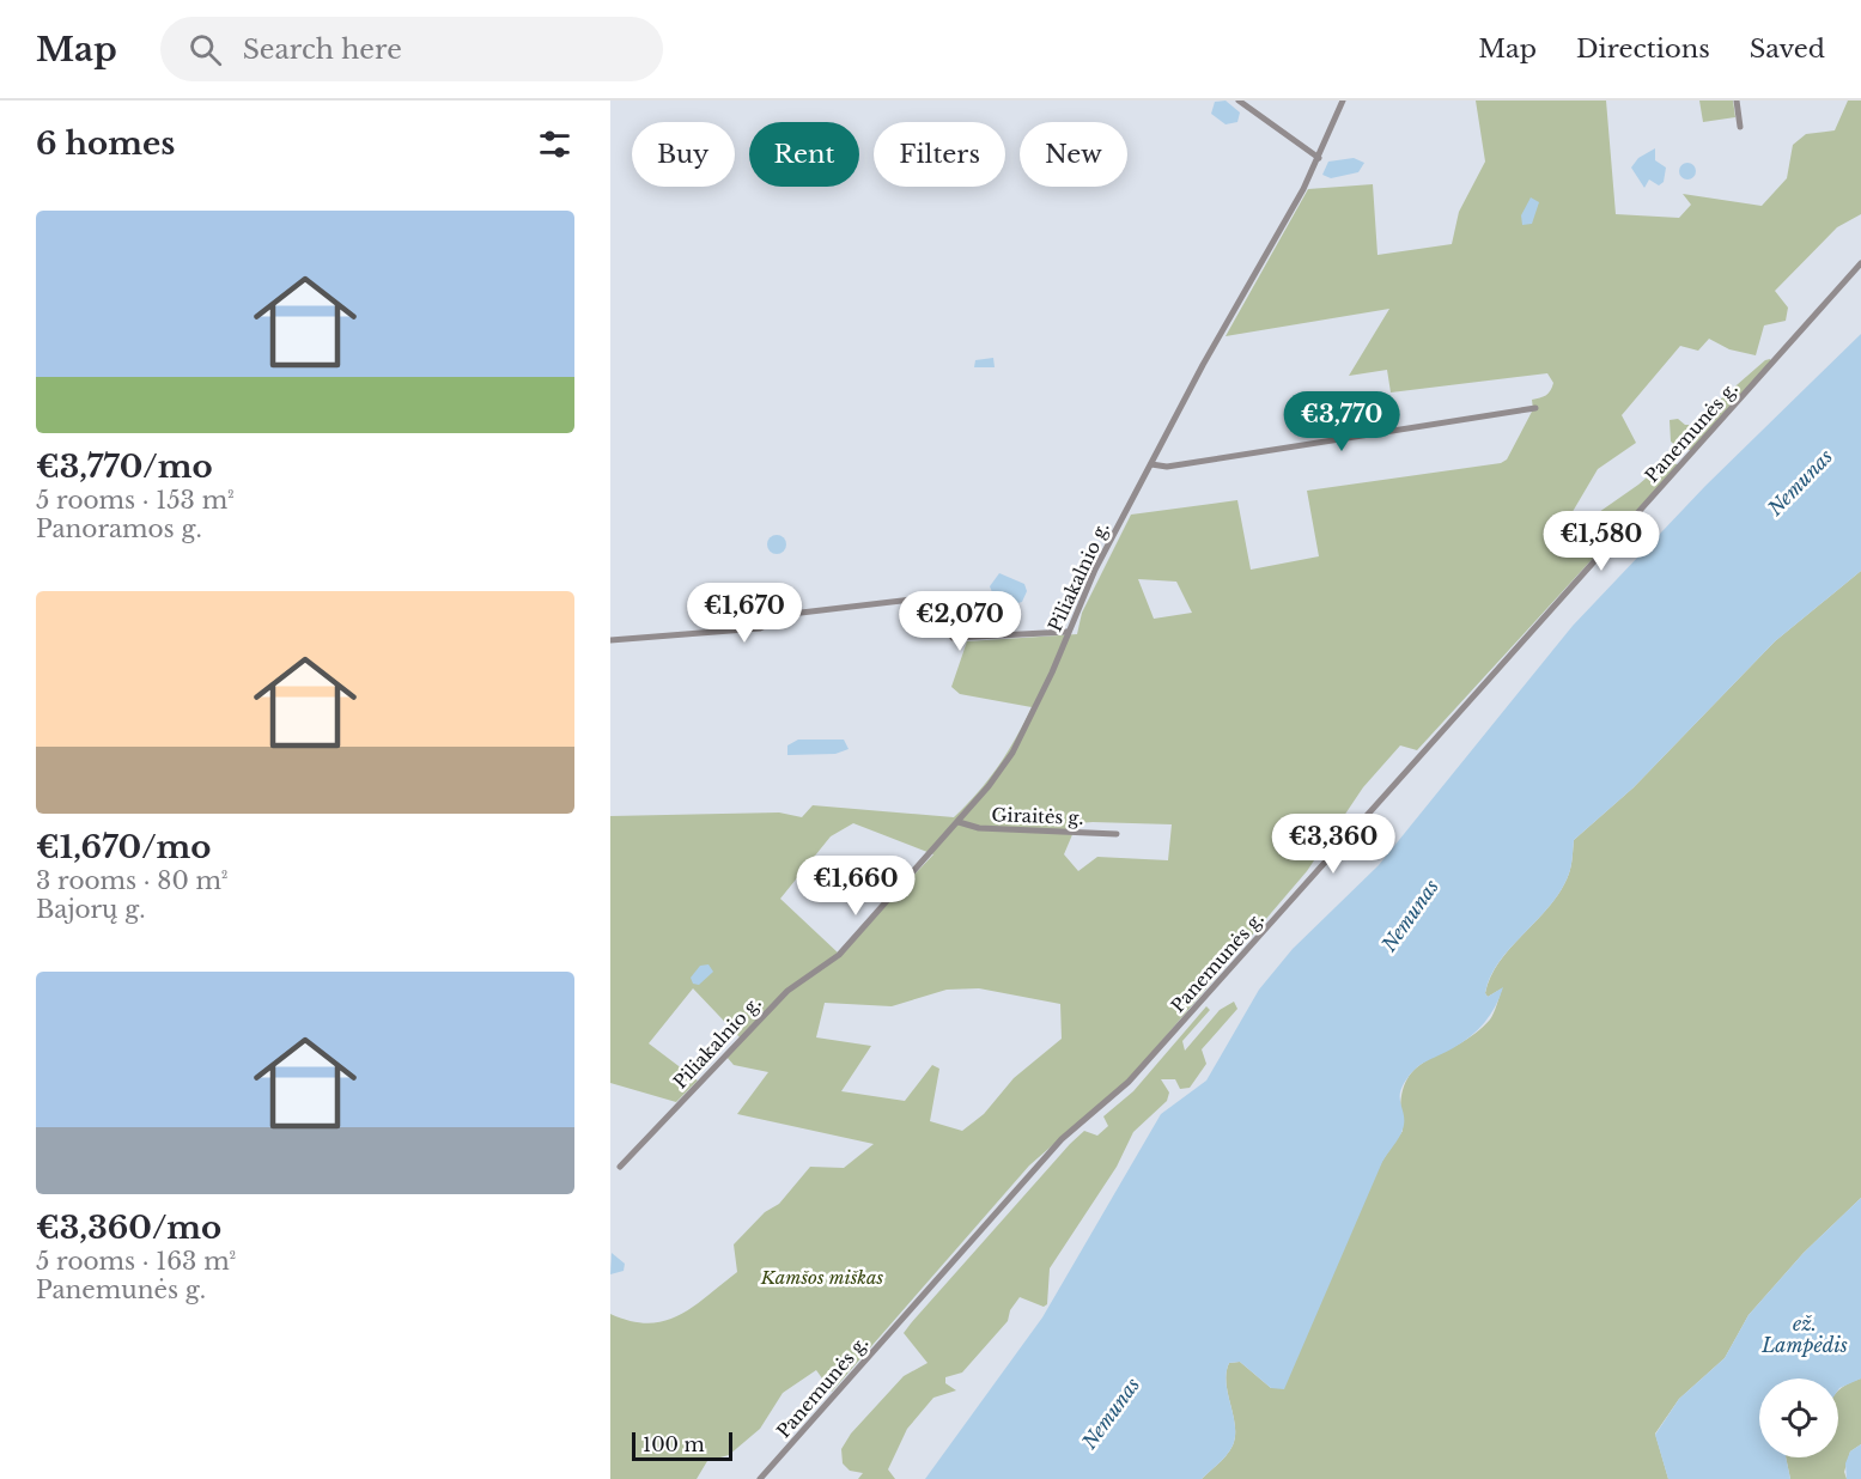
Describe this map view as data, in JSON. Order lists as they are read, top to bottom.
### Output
{
  "streets": {
    "street": ["Panemunės g.", "Piliakalnio g.", "Giraitės g."]
  },
  "crossings": [
    ["Piliakalnio g.", "Giraitės g."]
  ],
  "water": ["Nemunas", "ež. Lampėdis"],
  "parks": ["Kamšos miškas"],
  "scale_bar": "100 m",
  "page": {
    "header": "Map",
    "search": "Search here",
    "nav": ["Map", "Directions", "Saved"],
    "heading": "6 homes",
    "chip": [
      "Buy",
      "Rent",
      "Filters",
      "New"
    ],
    "list": [
      {
        "name": "€3,770/mo",
        "note": "5 rooms · 153 m² · Panoramos g."
      },
      {
        "name": "€1,670/mo",
        "note": "3 rooms · 80 m² · Bajorų g."
      },
      {
        "name": "€3,360/mo",
        "note": "5 rooms · 163 m² · Panemunės g."
      }
    ],
    "price": [
      "€3,770",
      "€1,580",
      "€1,670",
      "€2,070",
      "€3,360",
      "€1,660"
    ],
    "scale": "100 m"
  }
}
